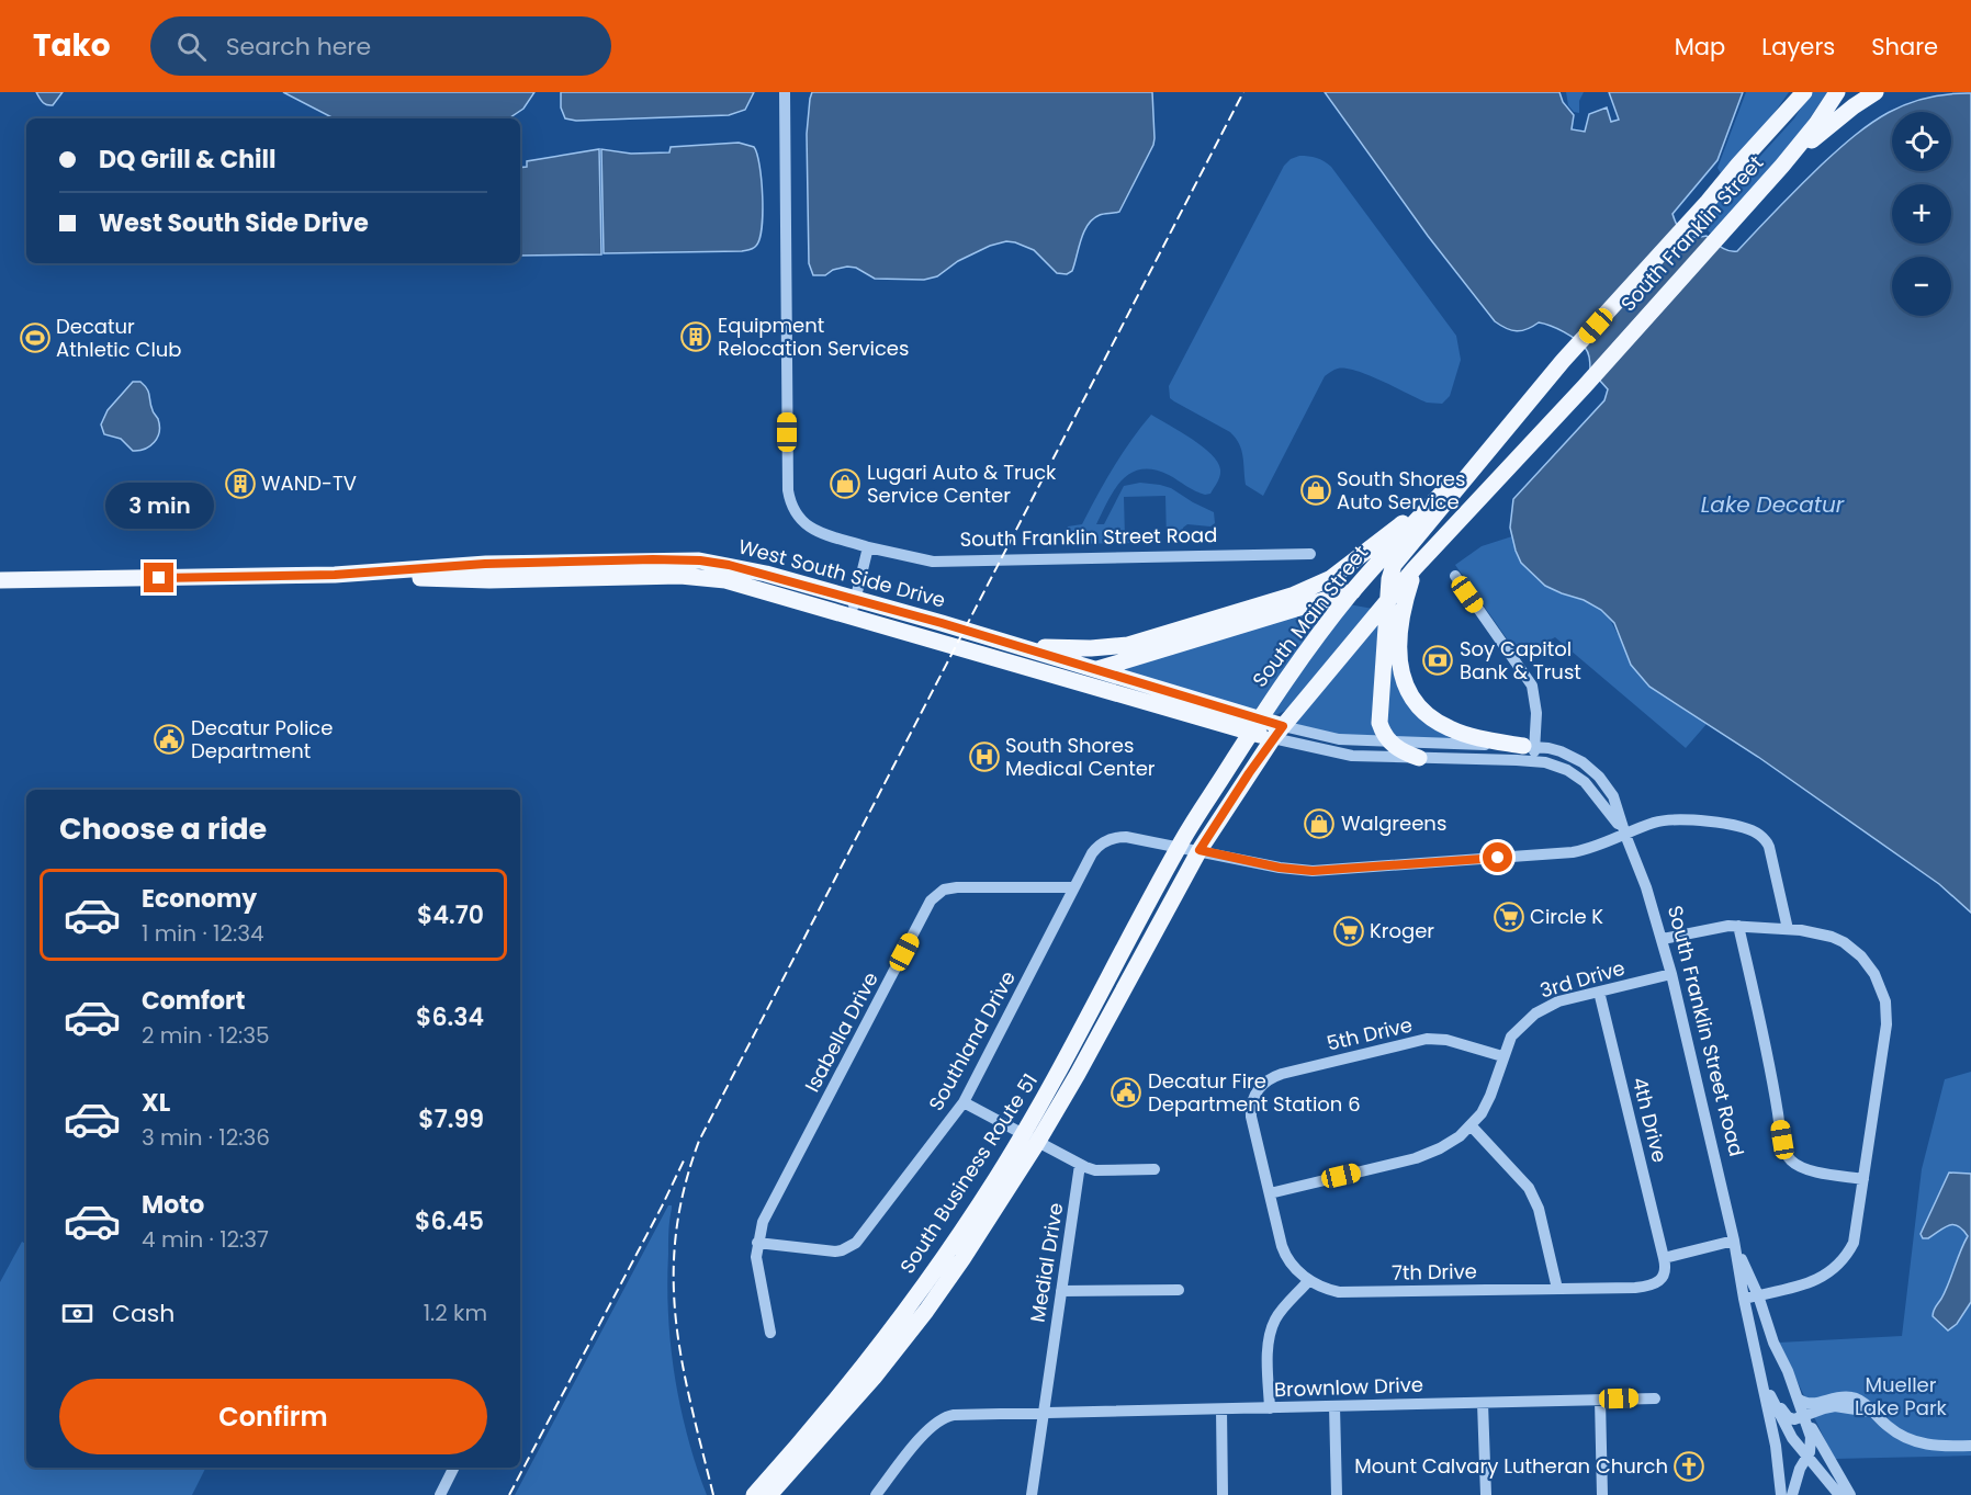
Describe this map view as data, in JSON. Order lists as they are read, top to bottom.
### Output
{
  "streets": {
    "main road": [
      "South Franklin Street",
      "West South Side Drive",
      "South Main Street",
      "South Business Route 51"
    ],
    "street": [
      "South Franklin Street Road",
      "3rd Drive",
      "Isabella Drive",
      "5th Drive",
      "Southland Drive",
      "4th Drive",
      "Medial Drive",
      "7th Drive",
      "Brownlow Drive"
    ]
  },
  "crossings": [
    ["South Franklin Street Road", "West South Side Drive"],
    ["South Franklin Street Road", "3rd Drive"],
    ["South Franklin Street Road", "Southland Drive"],
    ["West South Side Drive", "South Main Street"],
    ["South Main Street", "Southland Drive"],
    ["South Main Street", "South Business Route 51"],
    ["3rd Drive", "5th Drive"],
    ["3rd Drive", "4th Drive"],
    ["3rd Drive", "7th Drive"],
    ["Isabella Drive", "Southland Drive"],
    ["5th Drive", "7th Drive"],
    ["Southland Drive", "South Business Route 51"],
    ["4th Drive", "7th Drive"],
    ["Medial Drive", "Brownlow Drive"]
  ],
  "water": ["Lake Decatur"],
  "parks": ["Mueller Lake Park"],
  "places": {
    "building": ["Equipment Relocation Services", "WAND-TV"],
    "sports": ["Decatur Athletic Club"],
    "shop": ["Lugari Auto & Truck Service Center", "South Shores Auto Service", "Walgreens"],
    "bank": ["Soy Capitol Bank & Trust"],
    "public building": ["Decatur Police Department", "Decatur Fire Department Station 6"],
    "hospital": ["South Shores Medical Center"],
    "supermarket": ["Circle K", "Kroger"],
    "church": ["Mount Calvary Lutheran Church"]
  },
  "page": {
    "header": "Tako",
    "search": "Search here",
    "nav": ["Map", "Layers", "Share"],
    "map_buttons": ["+", "−"],
    "banner": ["DQ Grill & Chill", "West South Side Drive"],
    "bubble": "3 min",
    "heading": "Choose a ride",
    "list": [
      {
        "name": "Economy",
        "note": "1 min · 12:34",
        "value": "$4.70"
      },
      {
        "name": "Comfort",
        "note": "2 min · 12:35",
        "value": "$6.34"
      },
      {
        "name": "XL",
        "note": "3 min · 12:36",
        "value": "$7.99"
      },
      {
        "name": "Moto",
        "note": "4 min · 12:37",
        "value": "$6.45"
      }
    ],
    "pay": ["Cash", "1.2 km"],
    "buttons": "Confirm"
  }
}
